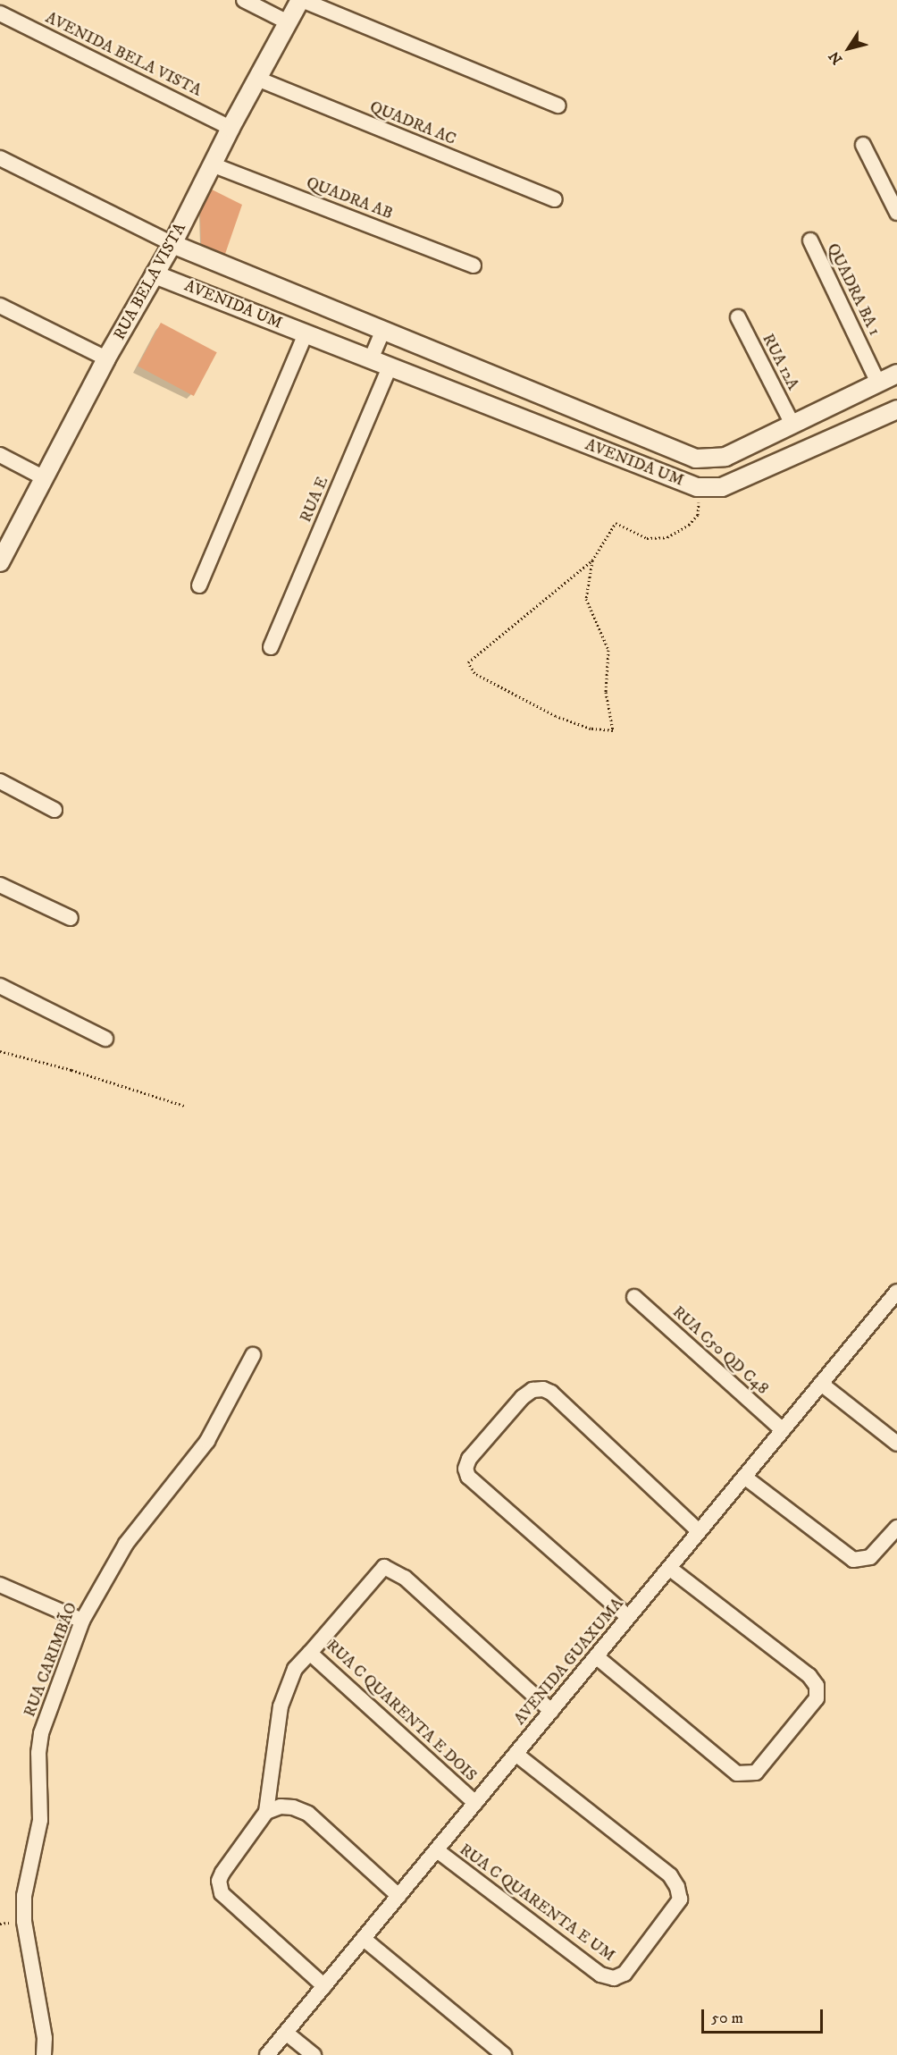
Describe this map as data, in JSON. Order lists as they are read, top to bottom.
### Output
{
  "streets": {
    "street": [
      "AVENIDA BELA VISTA",
      "QUADRA AC",
      "QUADRA AB",
      "RUA BELA VISTA",
      "QUADRA BA 1",
      "AVENIDA UM",
      "RUA 12A",
      "RUA E",
      "RUA C50 QD C48",
      "RUA CARIMBÃO",
      "AVENIDA GUAXUMA",
      "RUA C QUARENTA E DOIS",
      "RUA C QUARENTA E UM"
    ]
  },
  "crossings": [
    ["AVENIDA BELA VISTA", "RUA BELA VISTA"],
    ["QUADRA AC", "RUA BELA VISTA"],
    ["QUADRA AB", "RUA BELA VISTA"],
    ["RUA BELA VISTA", "AVENIDA UM"],
    ["QUADRA BA 1", "AVENIDA UM"],
    ["AVENIDA UM", "RUA 12A"],
    ["AVENIDA UM", "RUA E"],
    ["RUA C50 QD C48", "AVENIDA GUAXUMA"],
    ["AVENIDA GUAXUMA", "RUA C QUARENTA E DOIS"],
    ["AVENIDA GUAXUMA", "RUA C QUARENTA E UM"]
  ],
  "scale_bar": "50 m",
  "north": "bottom left"
}
